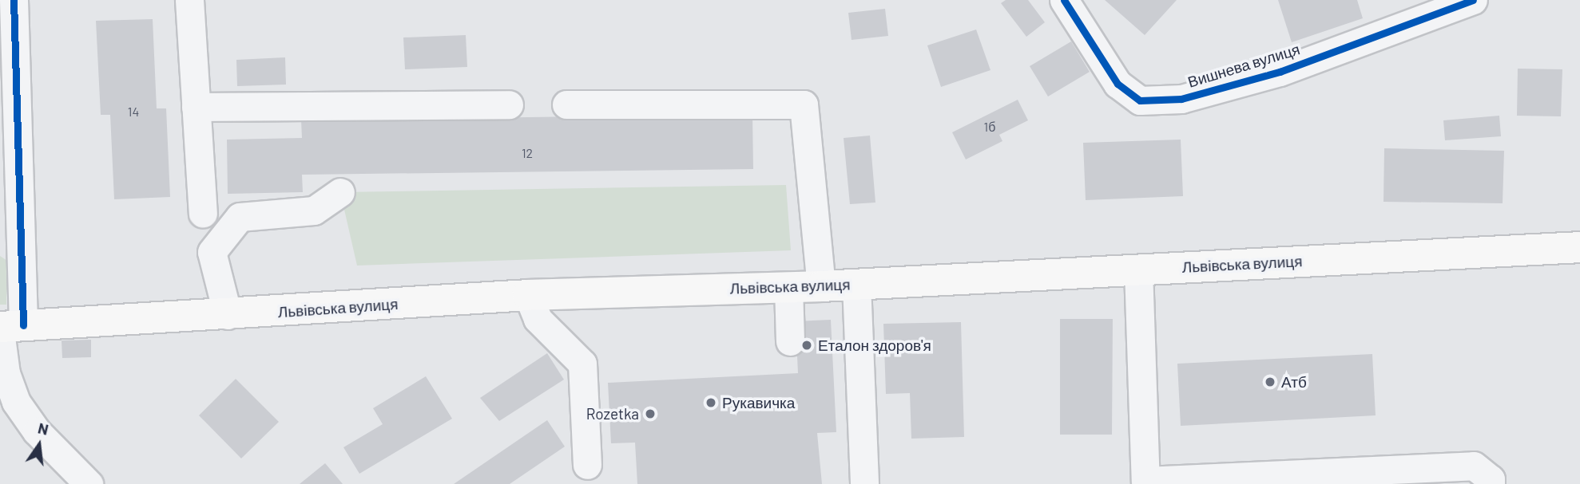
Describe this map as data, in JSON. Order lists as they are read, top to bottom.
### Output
{
  "streets": {
    "main road": ["Львівська вулиця"],
    "street": ["Вишнева вулиця"]
  },
  "places": [
    "Еталон здоров'я",
    "Атб",
    "Рукавичка",
    "Rozetka"
  ],
  "house_numbers": ["14", "1б", "12"],
  "north": "top"
}
